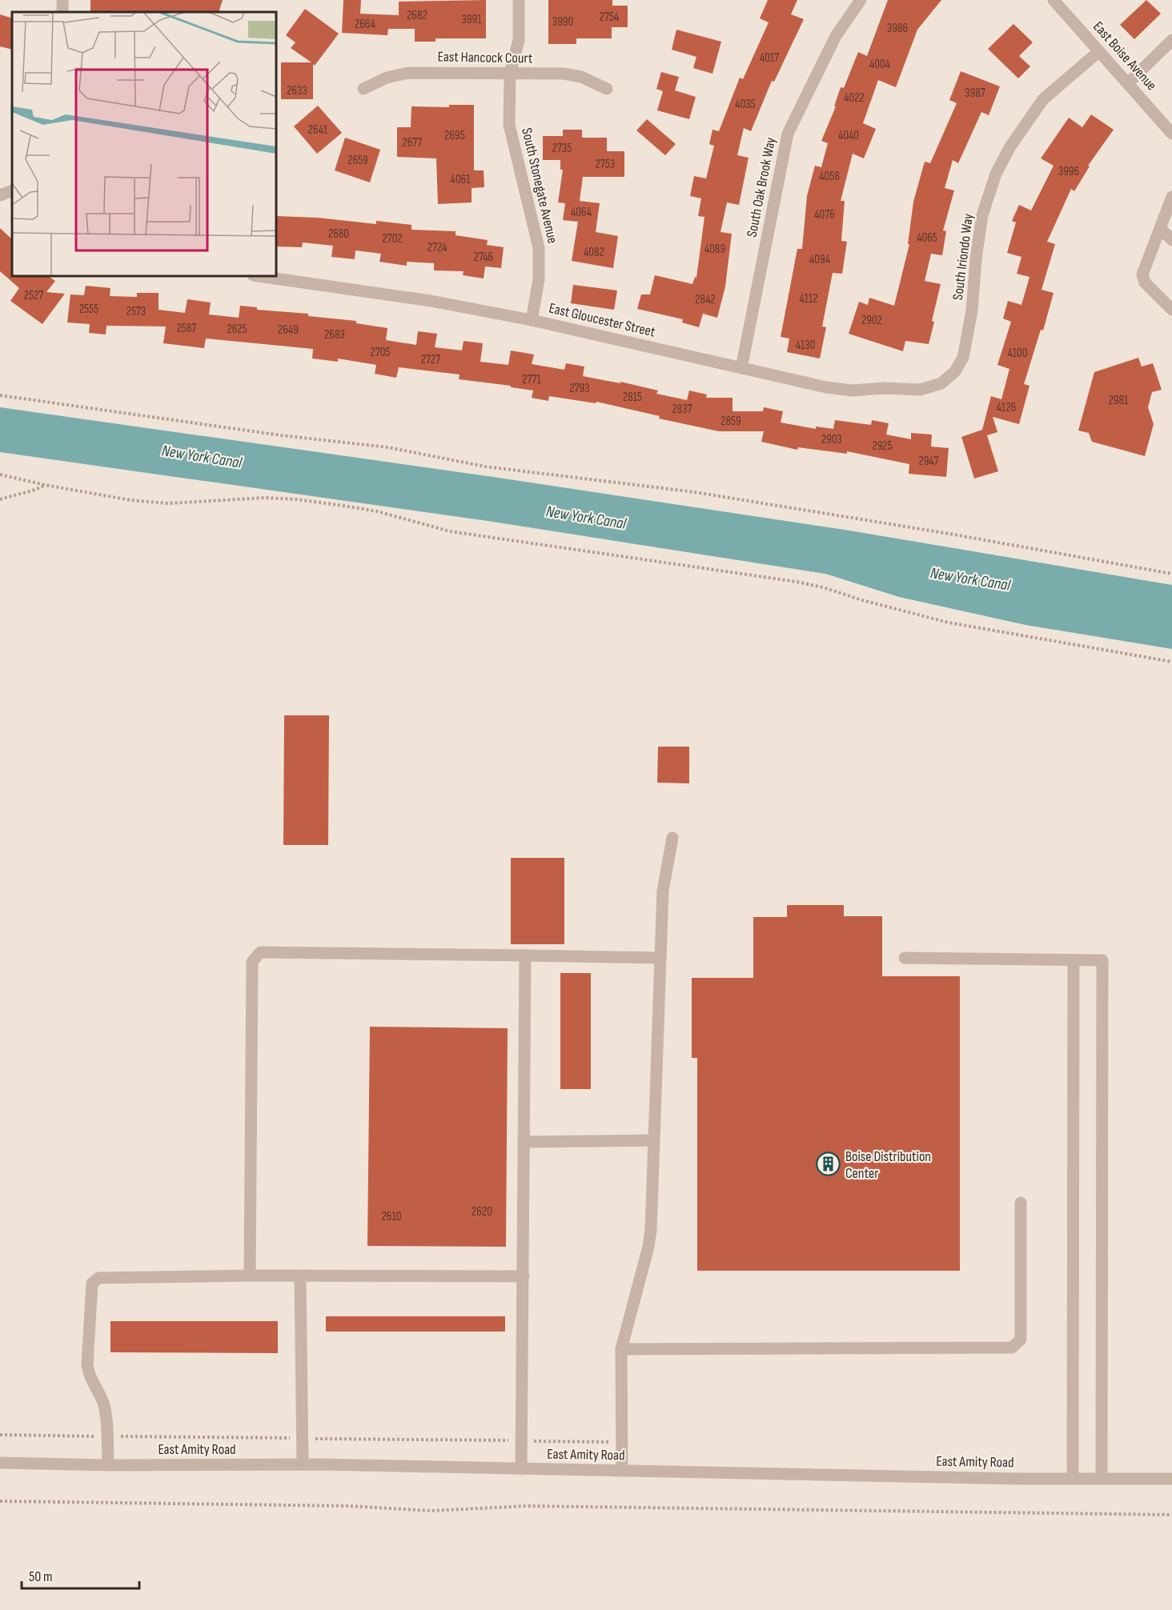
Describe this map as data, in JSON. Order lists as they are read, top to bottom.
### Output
{
  "streets": {
    "street": [
      "East Boise Avenue",
      "East Hancock Court",
      "South Stonegate Avenue",
      "South Oak Brook Way",
      "South Iriondo Way",
      "East Gloucester Street",
      "East Amity Road"
    ]
  },
  "crossings": [
    ["East Boise Avenue", "South Iriondo Way"],
    ["East Hancock Court", "South Stonegate Avenue"],
    ["South Stonegate Avenue", "East Gloucester Street"],
    ["South Oak Brook Way", "East Gloucester Street"],
    ["South Iriondo Way", "East Gloucester Street"]
  ],
  "water": ["New York Canal"],
  "places": {
    "building": ["Boise Distribution Center"]
  },
  "house_numbers": [
    "2682",
    "2754",
    "3991",
    "3990",
    "2664",
    "3986",
    "4017",
    "4004",
    "2633",
    "3987",
    "4022",
    "4035",
    "2641",
    "2695",
    "4040",
    "2677",
    "2735",
    "2659",
    "2753",
    "3996",
    "4058",
    "4061",
    "4064",
    "4076",
    "2680",
    "4065",
    "2702",
    "2724",
    "4089",
    "4082",
    "2746",
    "4094",
    "2527",
    "4112",
    "2842",
    "2555",
    "2573",
    "2902",
    "2587",
    "2625",
    "2649",
    "2683",
    "4130",
    "2705",
    "4100",
    "2727",
    "2771",
    "2793",
    "2815",
    "2981",
    "4126",
    "2837",
    "2859",
    "2903",
    "2925",
    "2947",
    "2620",
    "2610"
  ],
  "scale_bar": "50 m"
}
